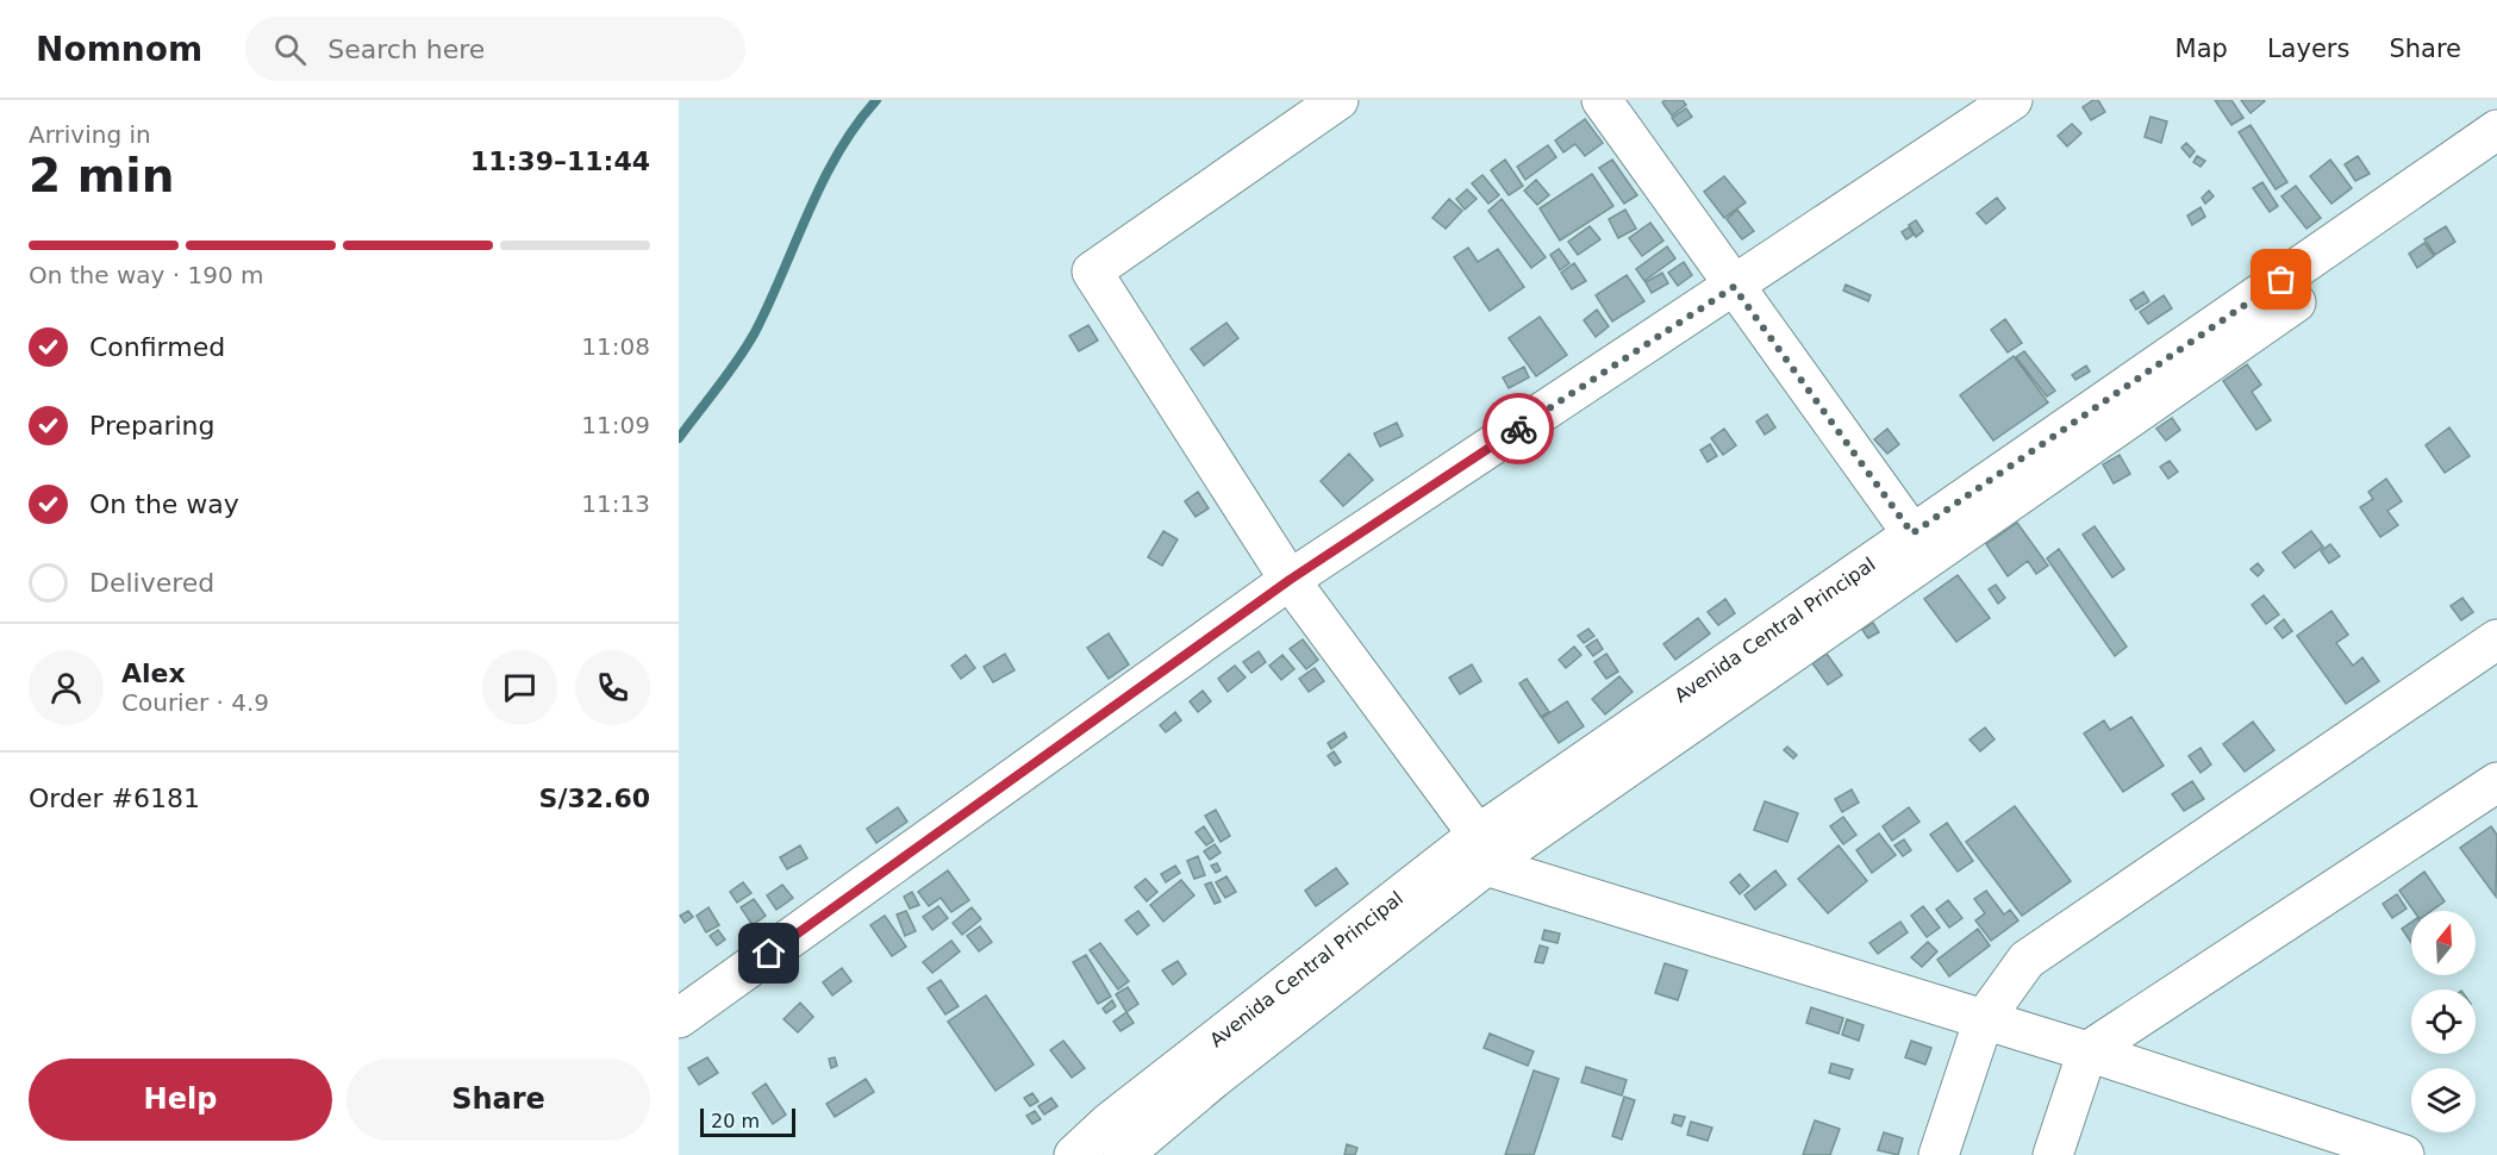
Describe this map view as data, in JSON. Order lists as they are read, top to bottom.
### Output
{
  "streets": {
    "street": ["Avenida Central Principal"]
  },
  "scale_bar": "20 m",
  "north": "top",
  "page": {
    "header": "Nomnom",
    "search": "Search here",
    "nav": ["Map", "Layers", "Share"],
    "heading": ["2 min", "Arriving in", "11:39–11:44"],
    "panel": [
      "Alex",
      "Courier · 4.9",
      "Order #6181",
      "S/32.60"
    ],
    "bar": "On the way · 190 m",
    "list": [
      ["Confirmed", "11:08"],
      ["Preparing", "11:09"],
      ["On the way", "11:13"],
      "Delivered"
    ],
    "buttons": ["Help", "Share"],
    "scale": "20 m"
  }
}
